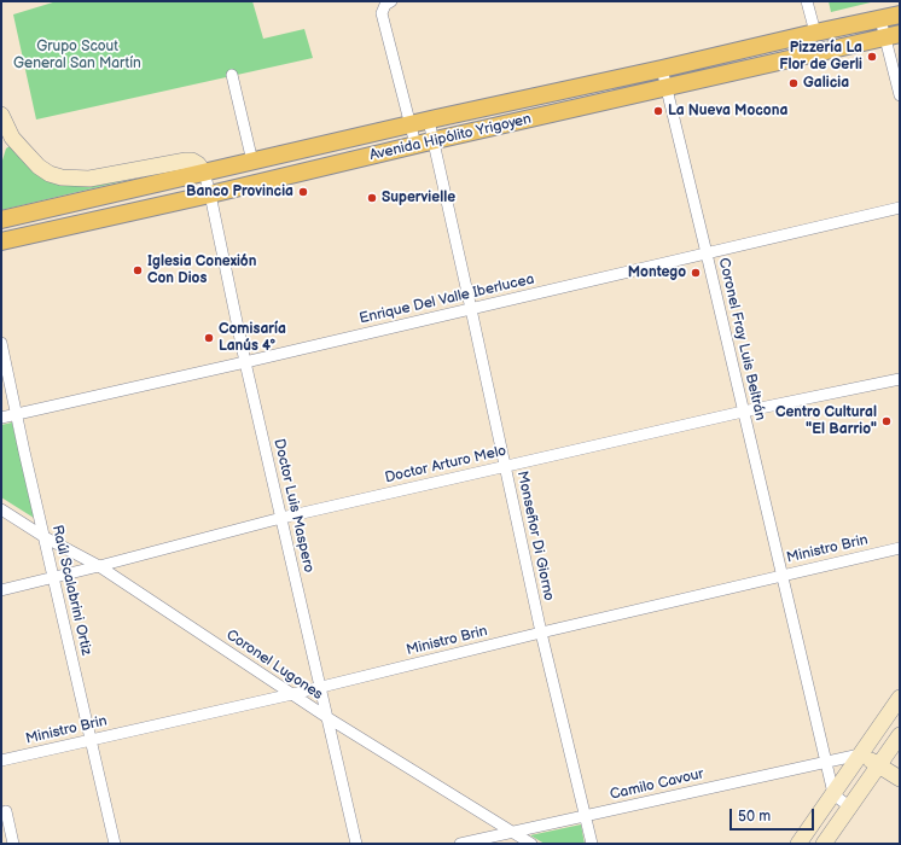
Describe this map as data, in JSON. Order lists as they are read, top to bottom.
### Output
{
  "streets": {
    "main road": ["Avenida Hipólito Yrigoyen"],
    "street": [
      "Enrique Del Valle Iberlucea",
      "Coronel Fray Luis Beltrán",
      "Doctor Arturo Melo",
      "Doctor Luis Maspero",
      "Monseñor Di Giorno",
      "Ministro Brin",
      "Raúl Scalabrini Ortiz",
      "Coronel Lugones",
      "Camilo Cavour"
    ]
  },
  "crossings": [
    ["Avenida Hipólito Yrigoyen", "Coronel Fray Luis Beltrán"],
    ["Avenida Hipólito Yrigoyen", "Doctor Luis Maspero"],
    ["Avenida Hipólito Yrigoyen", "Monseñor Di Giorno"],
    ["Enrique Del Valle Iberlucea", "Coronel Fray Luis Beltrán"],
    ["Enrique Del Valle Iberlucea", "Doctor Luis Maspero"],
    ["Enrique Del Valle Iberlucea", "Monseñor Di Giorno"],
    ["Enrique Del Valle Iberlucea", "Raúl Scalabrini Ortiz"],
    ["Coronel Fray Luis Beltrán", "Doctor Arturo Melo"],
    ["Coronel Fray Luis Beltrán", "Ministro Brin"],
    ["Coronel Fray Luis Beltrán", "Camilo Cavour"],
    ["Doctor Arturo Melo", "Doctor Luis Maspero"],
    ["Doctor Arturo Melo", "Monseñor Di Giorno"],
    ["Doctor Arturo Melo", "Raúl Scalabrini Ortiz"],
    ["Doctor Arturo Melo", "Coronel Lugones"],
    ["Doctor Luis Maspero", "Ministro Brin"],
    ["Doctor Luis Maspero", "Coronel Lugones"],
    ["Monseñor Di Giorno", "Ministro Brin"],
    ["Monseñor Di Giorno", "Camilo Cavour"],
    ["Ministro Brin", "Raúl Scalabrini Ortiz"],
    ["Ministro Brin", "Coronel Lugones"],
    ["Raúl Scalabrini Ortiz", "Coronel Lugones"],
    ["Coronel Lugones", "Camilo Cavour"]
  ],
  "parks": ["Grupo Scout General San Martín"],
  "places": [
    "Pizzería La Flor de Gerli",
    "Galicia",
    "La Nueva Mocona",
    "Banco Provincia",
    "Supervielle",
    "Iglesia Conexión Con Dios",
    "Montego",
    "Comisaría Lanús 4°",
    "Centro Cultural \"El Barrio\""
  ],
  "scale_bar": "50 m"
}
